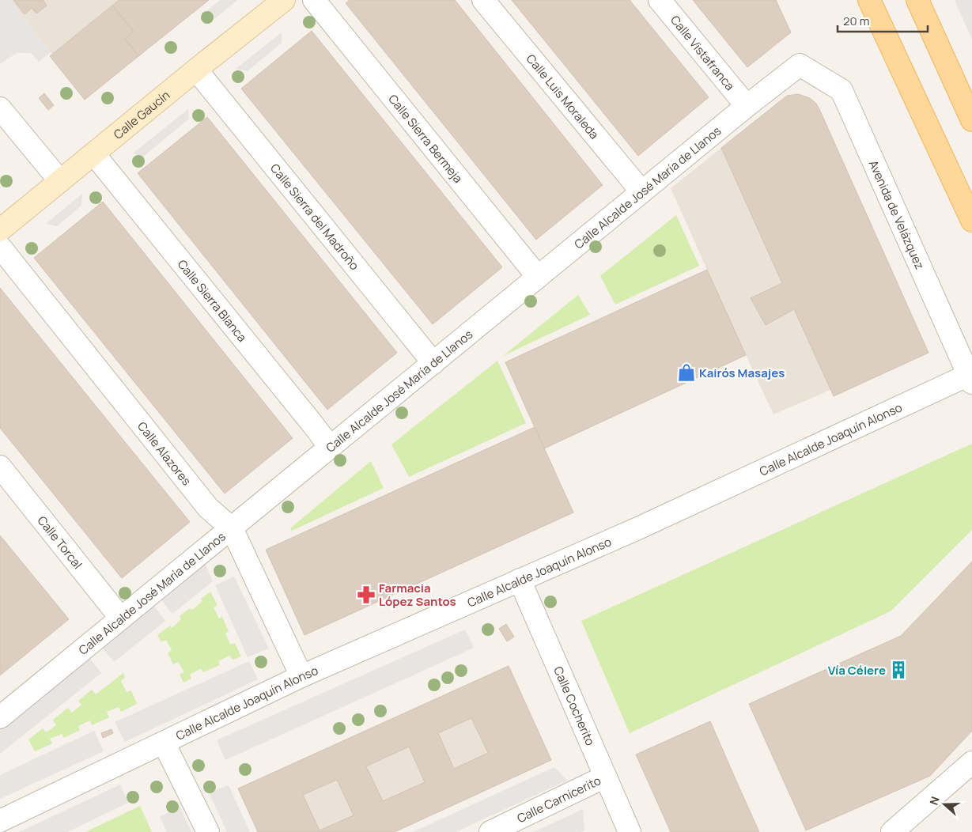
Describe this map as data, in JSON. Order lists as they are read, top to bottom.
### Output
{
  "streets": {
    "main road": ["Calle Gaucín"],
    "street": [
      "Calle Vistafranca",
      "Calle Luis Moraleda",
      "Calle Sierra Bermeja",
      "Calle Alcalde José María de Llanos",
      "Avenida de Velázquez",
      "Calle Sierra del Madroño",
      "Calle Sierra Blanca",
      "Calle Alcalde Joaquín Alonso",
      "Calle Alazores",
      "Calle Torcal",
      "Calle Cocherito",
      "Calle Carnicerito"
    ]
  },
  "crossings": [
    ["Calle Vistafranca", "Calle Alcalde José María de Llanos"],
    ["Calle Luis Moraleda", "Calle Alcalde José María de Llanos"],
    ["Calle Gaucín", "Calle Sierra del Madroño"],
    ["Calle Gaucín", "Calle Sierra Blanca"],
    ["Calle Sierra Bermeja", "Calle Alcalde José María de Llanos"],
    ["Calle Alcalde José María de Llanos", "Avenida de Velázquez"],
    ["Calle Alcalde José María de Llanos", "Calle Sierra del Madroño"],
    ["Calle Alcalde José María de Llanos", "Calle Sierra Blanca"],
    ["Calle Alcalde José María de Llanos", "Calle Alazores"],
    ["Calle Alcalde José María de Llanos", "Calle Torcal"],
    ["Avenida de Velázquez", "Calle Alcalde Joaquín Alonso"],
    ["Calle Alcalde Joaquín Alonso", "Calle Alazores"],
    ["Calle Alcalde Joaquín Alonso", "Calle Cocherito"],
    ["Calle Cocherito", "Calle Carnicerito"]
  ],
  "places": {
    "shop": ["Kairós Masajes"],
    "pharmacy": ["Farmacia López Santos"],
    "building": ["Vía Célere"]
  },
  "scale_bar": "20 m",
  "north": "left"
}
